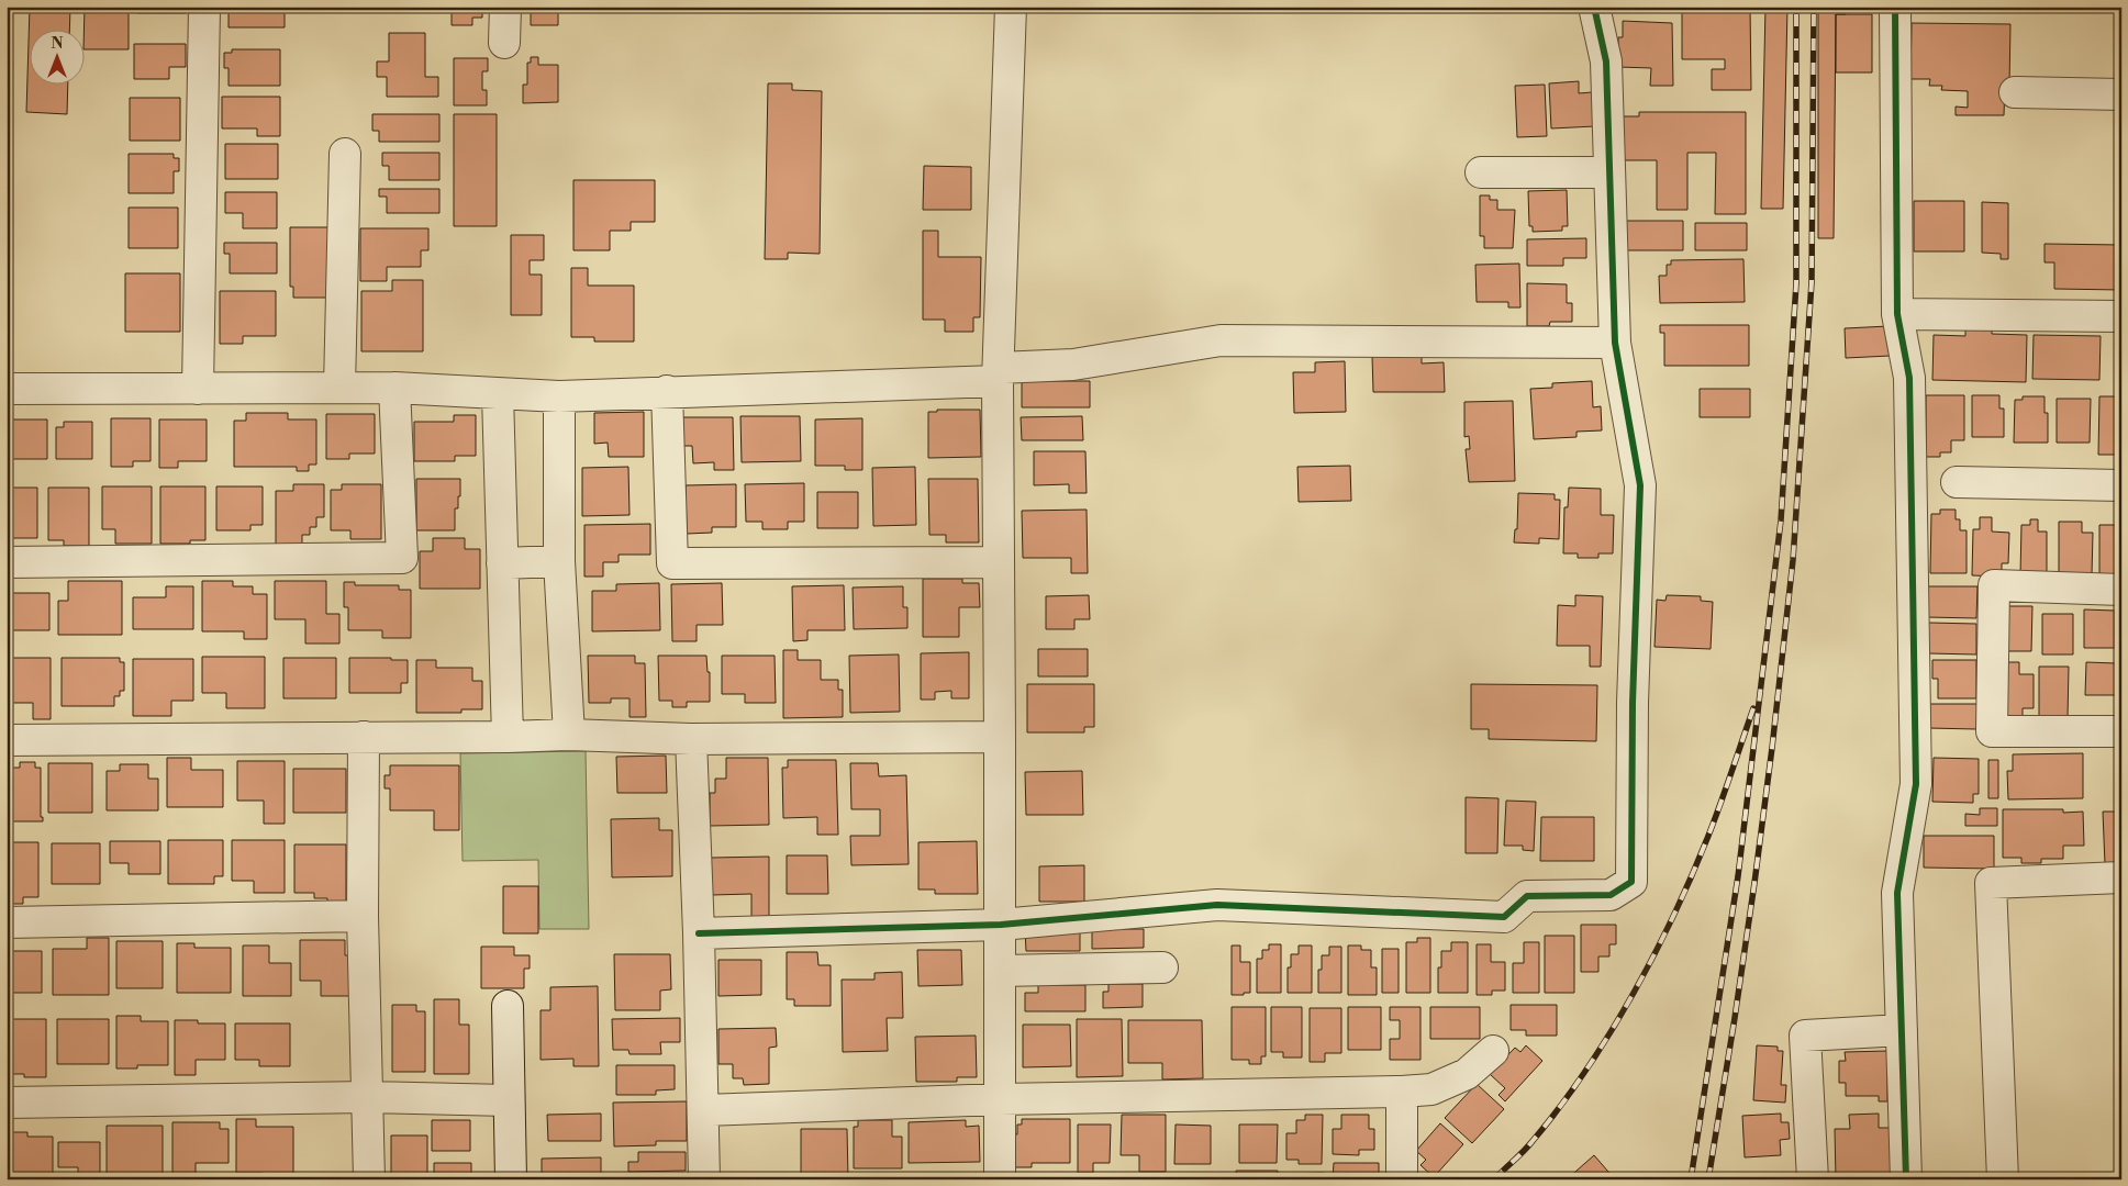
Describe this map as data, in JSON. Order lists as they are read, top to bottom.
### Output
{
  "north": "top"
}
